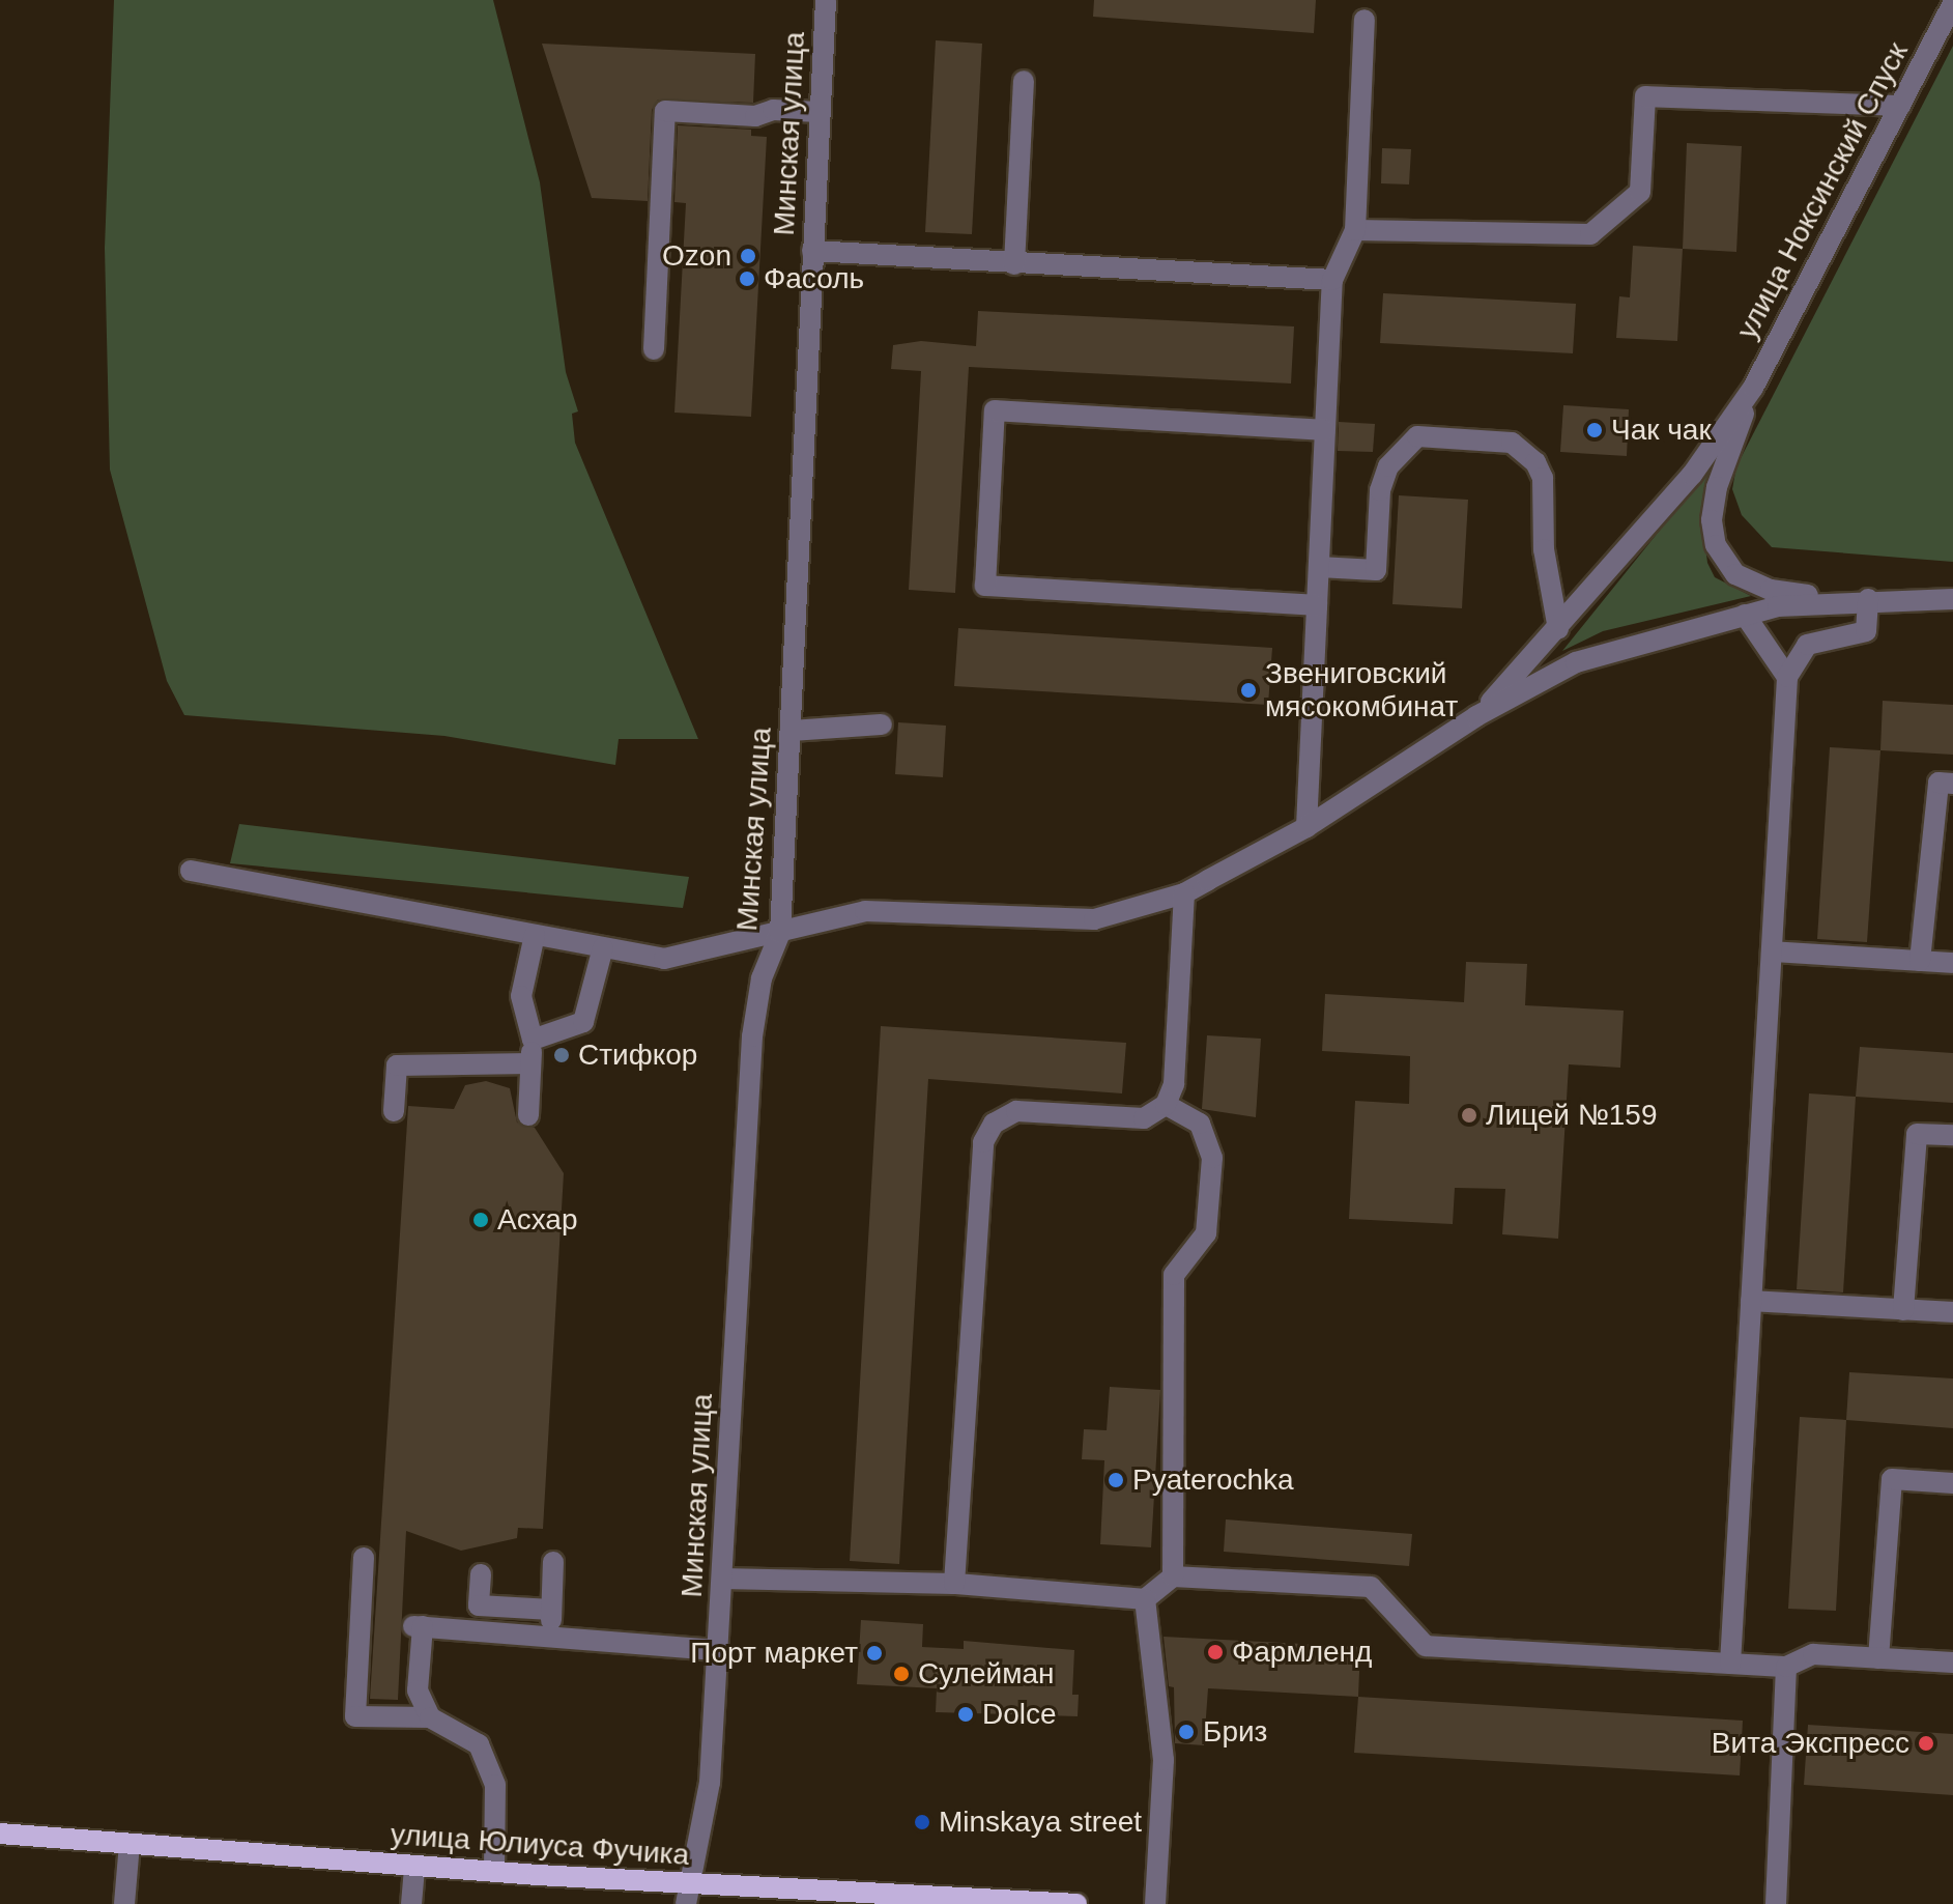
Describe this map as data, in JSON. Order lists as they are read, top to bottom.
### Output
{
  "streets": {
    "main road": ["улица Юлиуса Фучика"],
    "street": ["Минская улица", "улица Ноксинский Спуск"]
  },
  "crossings": [
    ["Минская улица", "улица Ноксинский Спуск"],
    ["Минская улица", "улица Юлиуса Фучика"]
  ],
  "places": [
    "Ozon",
    "Фасоль",
    "Чак чак",
    "Звениговский мясокомбинат",
    "Стифкор",
    "Лицей №159",
    "Асхар",
    "Pyaterochka",
    "Фармленд",
    "Порт маркет",
    "Сулейман",
    "Dolce",
    "Бриз",
    "Вита Экспресс",
    "Minskaya street"
  ]
}
